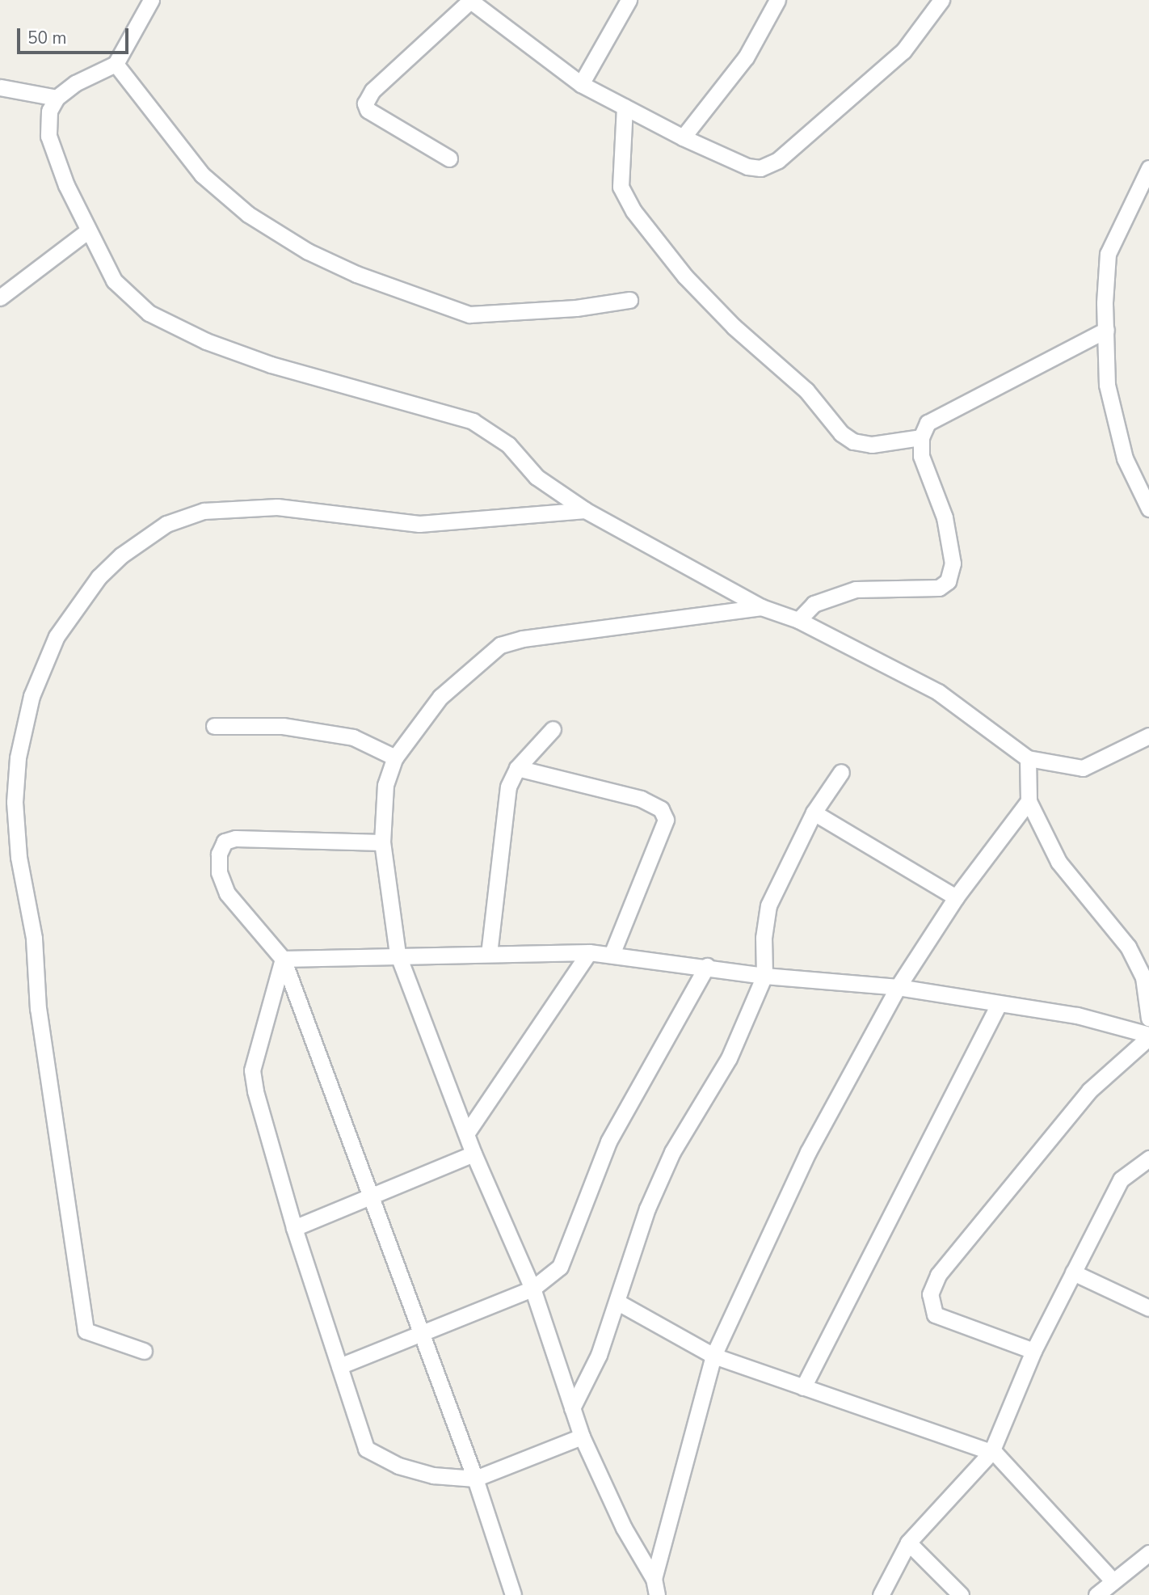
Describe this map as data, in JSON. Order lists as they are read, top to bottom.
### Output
{
  "scale_bar": "50 m"
}
